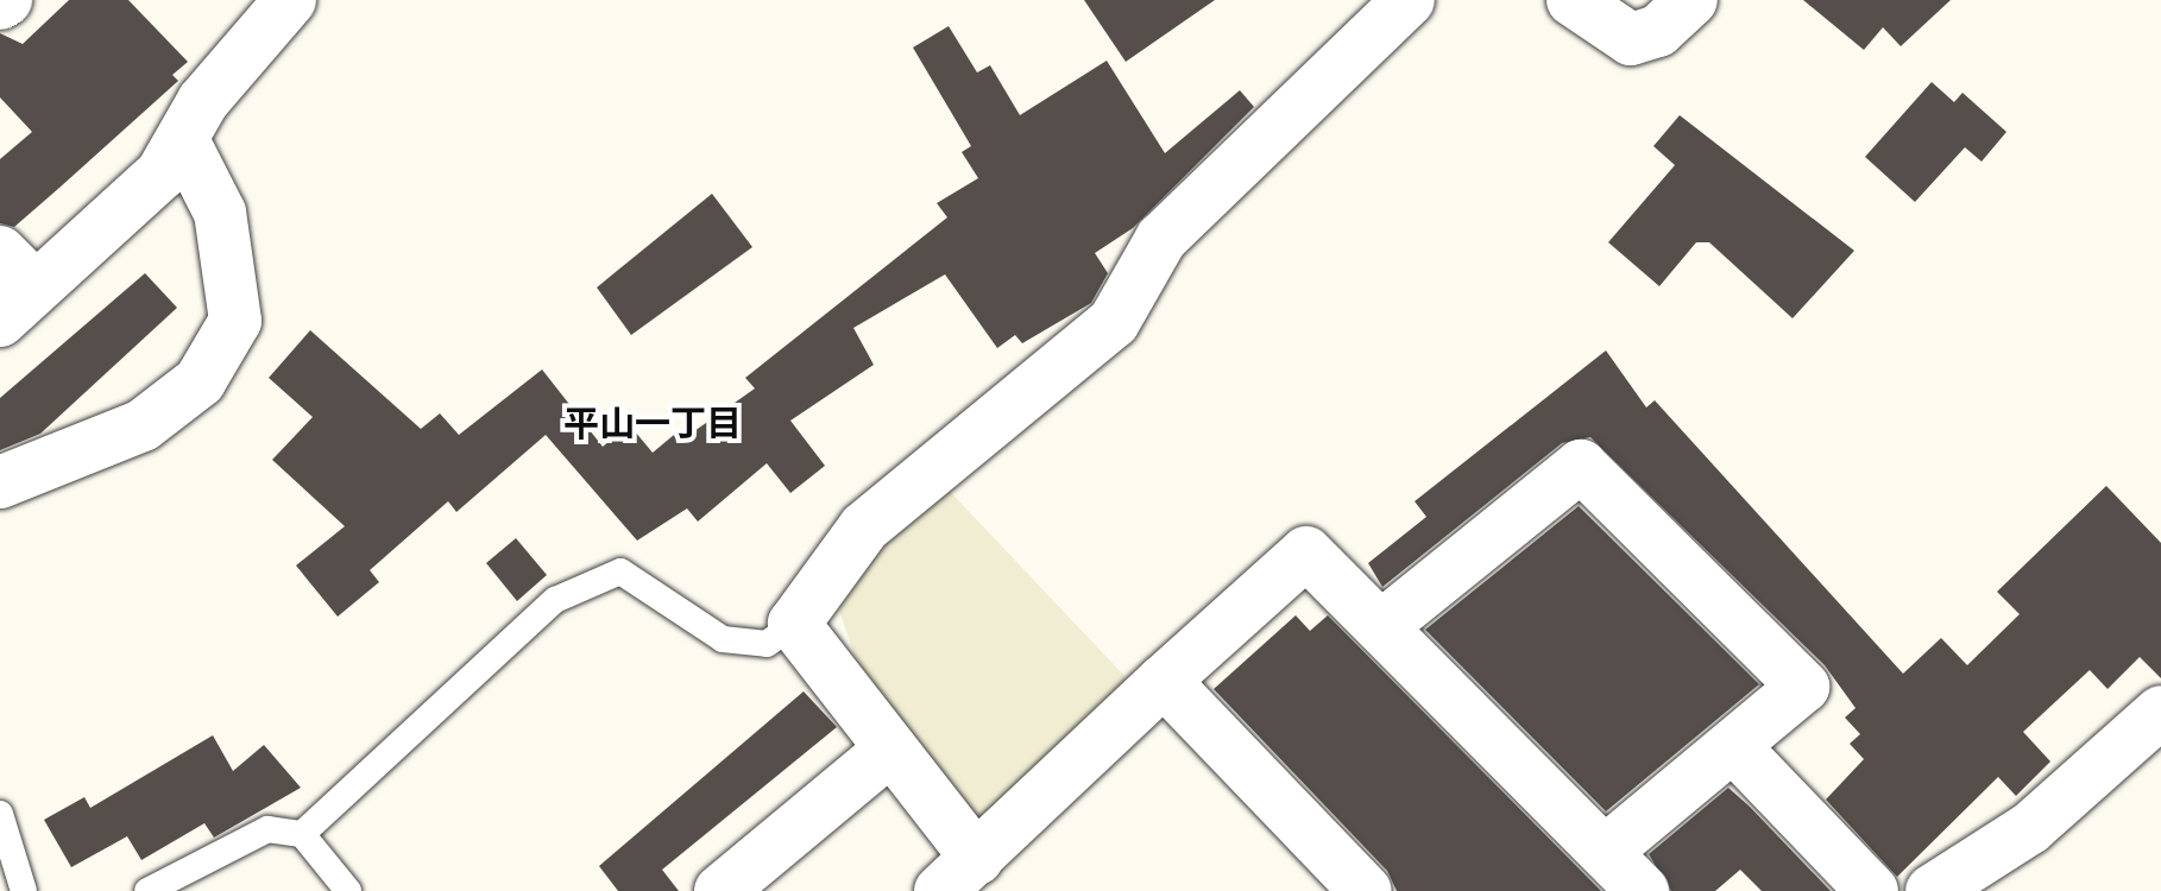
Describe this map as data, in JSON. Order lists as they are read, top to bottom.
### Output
{
  "districts": ["平山一丁目"]
}
